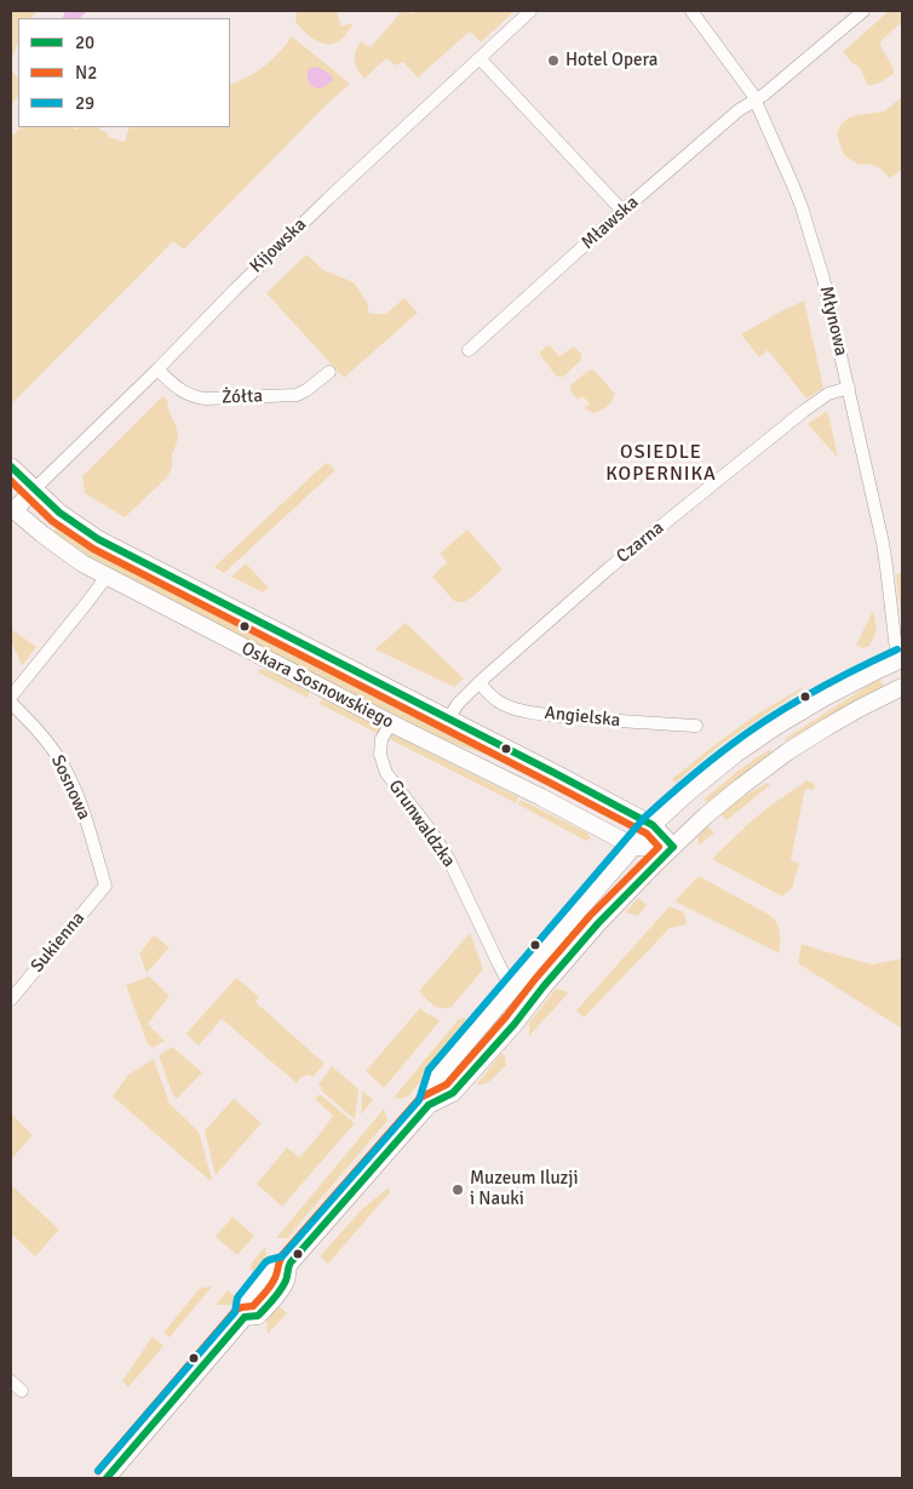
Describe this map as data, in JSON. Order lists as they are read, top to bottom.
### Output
{
  "streets": {
    "street": [
      "Mławska",
      "Kijowska",
      "Młynowa",
      "Żółta",
      "Czarna",
      "Oskara Sosnowskiego",
      "Angielska",
      "Sosnowa",
      "Grunwaldzka",
      "Sukienna"
    ]
  },
  "crossings": [
    ["Mławska", "Młynowa"],
    ["Kijowska", "Żółta"],
    ["Kijowska", "Oskara Sosnowskiego"],
    ["Młynowa", "Czarna"],
    ["Czarna", "Oskara Sosnowskiego"],
    ["Czarna", "Angielska"],
    ["Oskara Sosnowskiego", "Grunwaldzka"],
    ["Sosnowa", "Sukienna"]
  ],
  "districts": ["OSIEDLE KOPERNIKA"],
  "places": ["Hotel Opera", "Muzeum Iluzji i Nauki"],
  "lines": ["transit line 20", "transit line N2", "transit line 29"],
  "legend": ["20", "N2", "29"]
}
